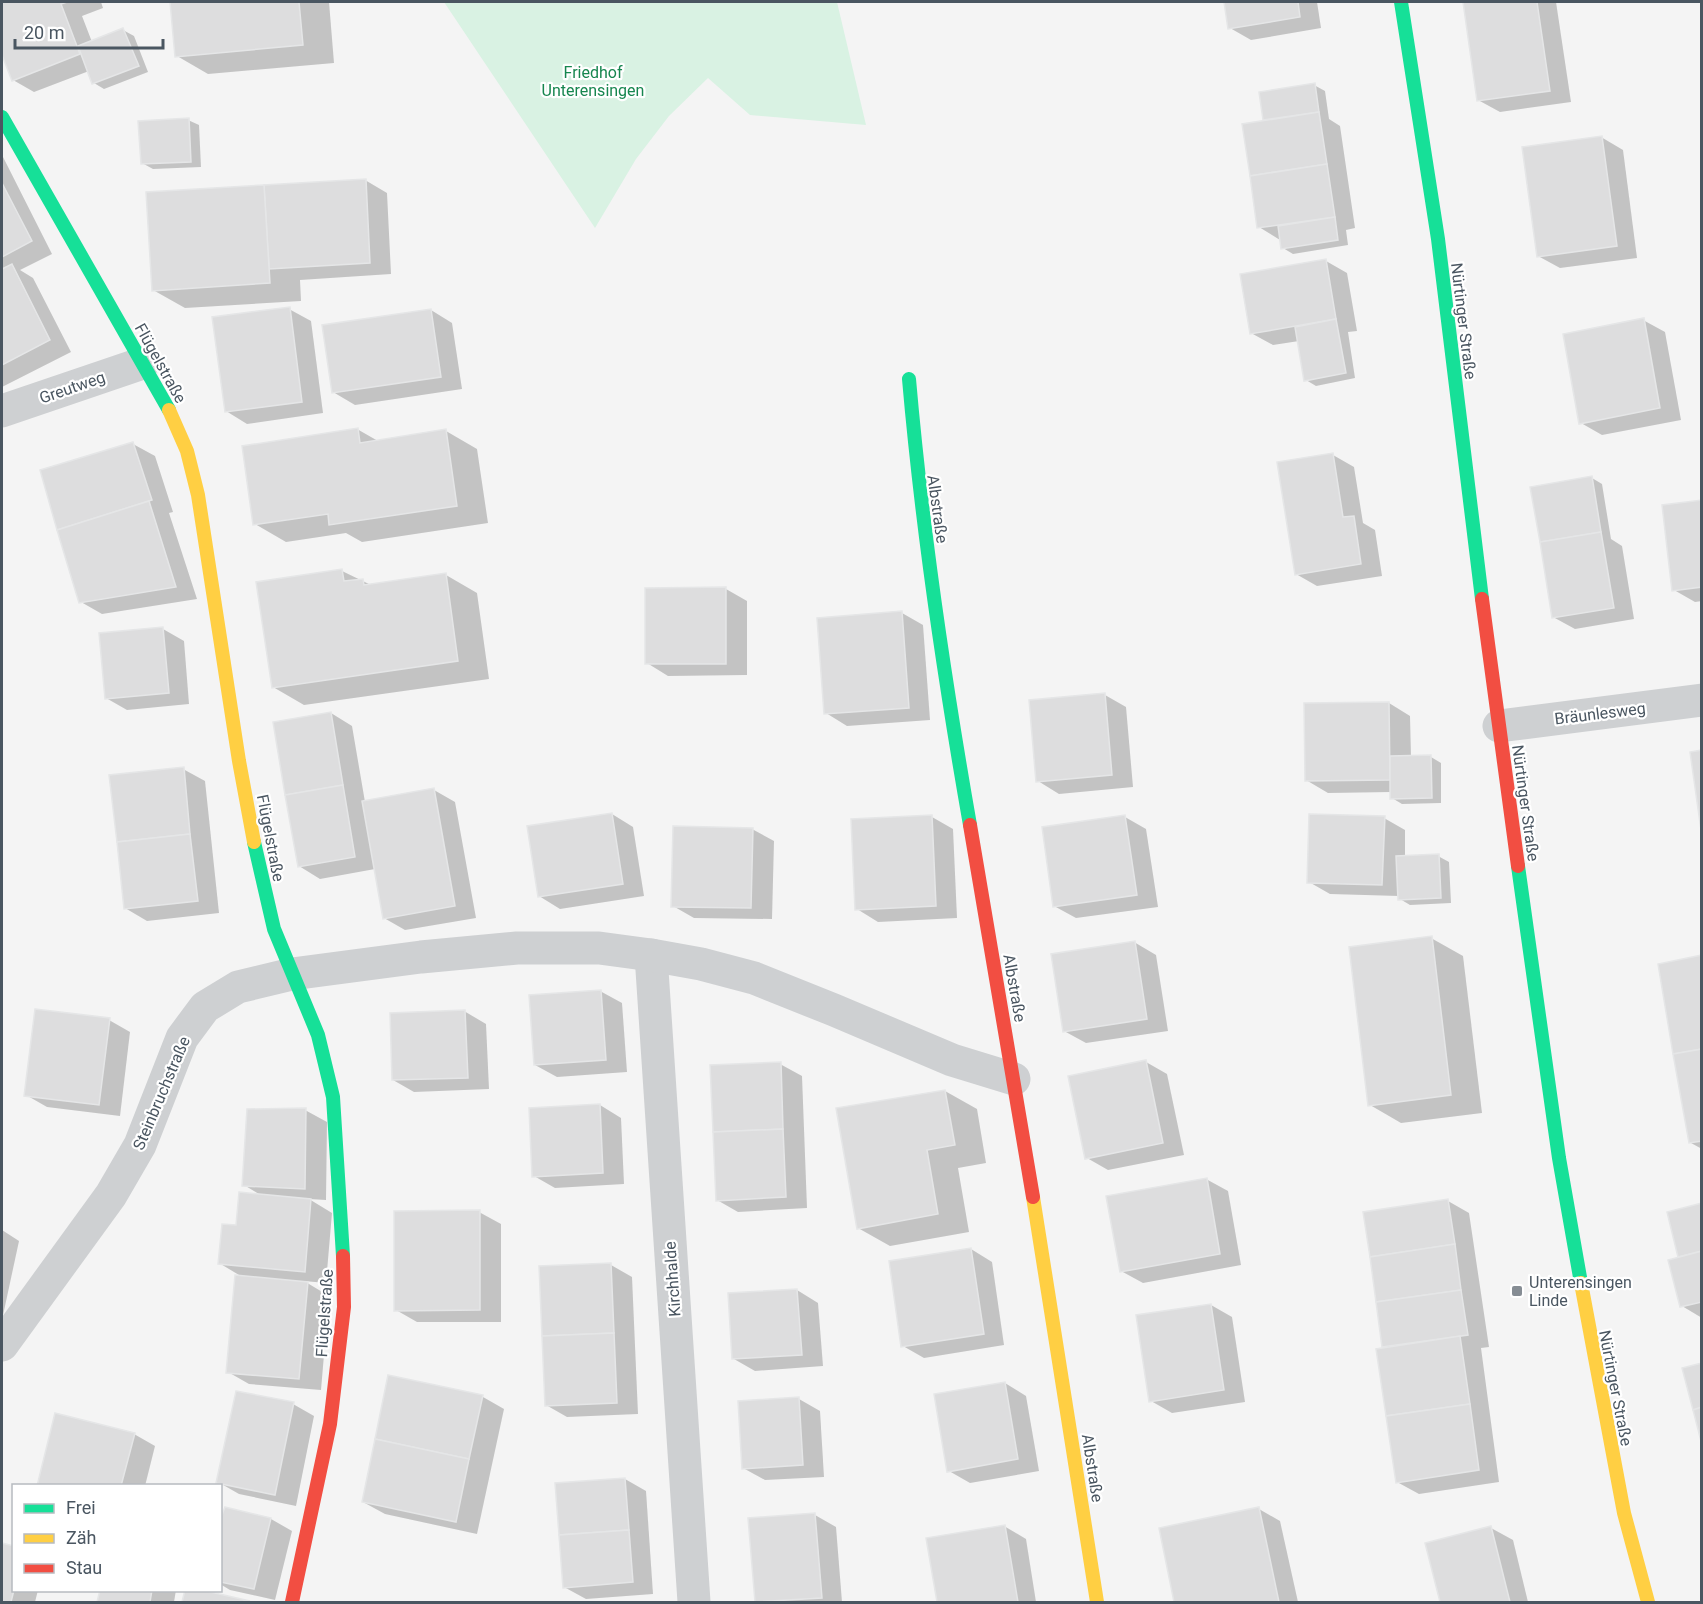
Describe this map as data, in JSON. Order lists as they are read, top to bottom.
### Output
{
  "streets": {
    "street": [
      "Nürtinger Straße",
      "Flügelstraße",
      "Greutweg",
      "Albstraße",
      "Bräunlesweg",
      "Steinbruchstraße",
      "Kirchhalde"
    ]
  },
  "crossings": [
    ["Nürtinger Straße", "Bräunlesweg"],
    ["Flügelstraße", "Greutweg"],
    ["Flügelstraße", "Steinbruchstraße"]
  ],
  "parks": ["Friedhof Unterensingen"],
  "places": {
    "transit": ["Unterensingen Linde"]
  },
  "legend": ["Frei", "Zäh", "Stau"],
  "scale_bar": "20 m"
}
